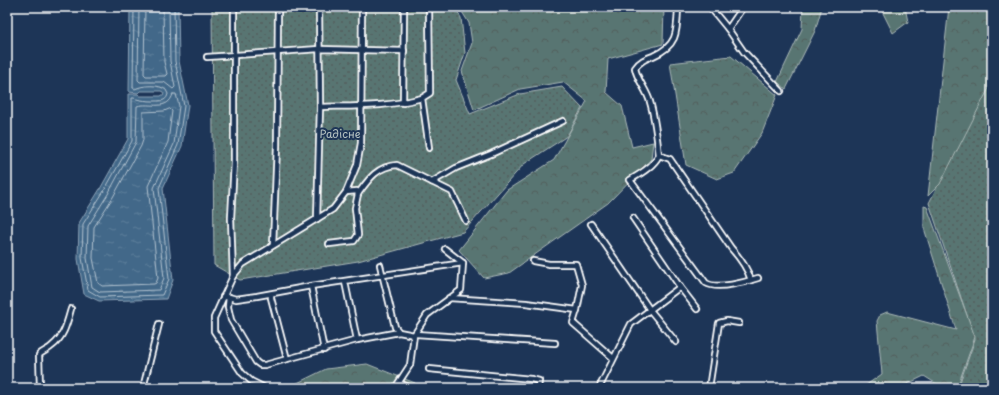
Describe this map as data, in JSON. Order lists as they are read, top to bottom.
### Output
{
  "parks": ["Радісне"]
}
